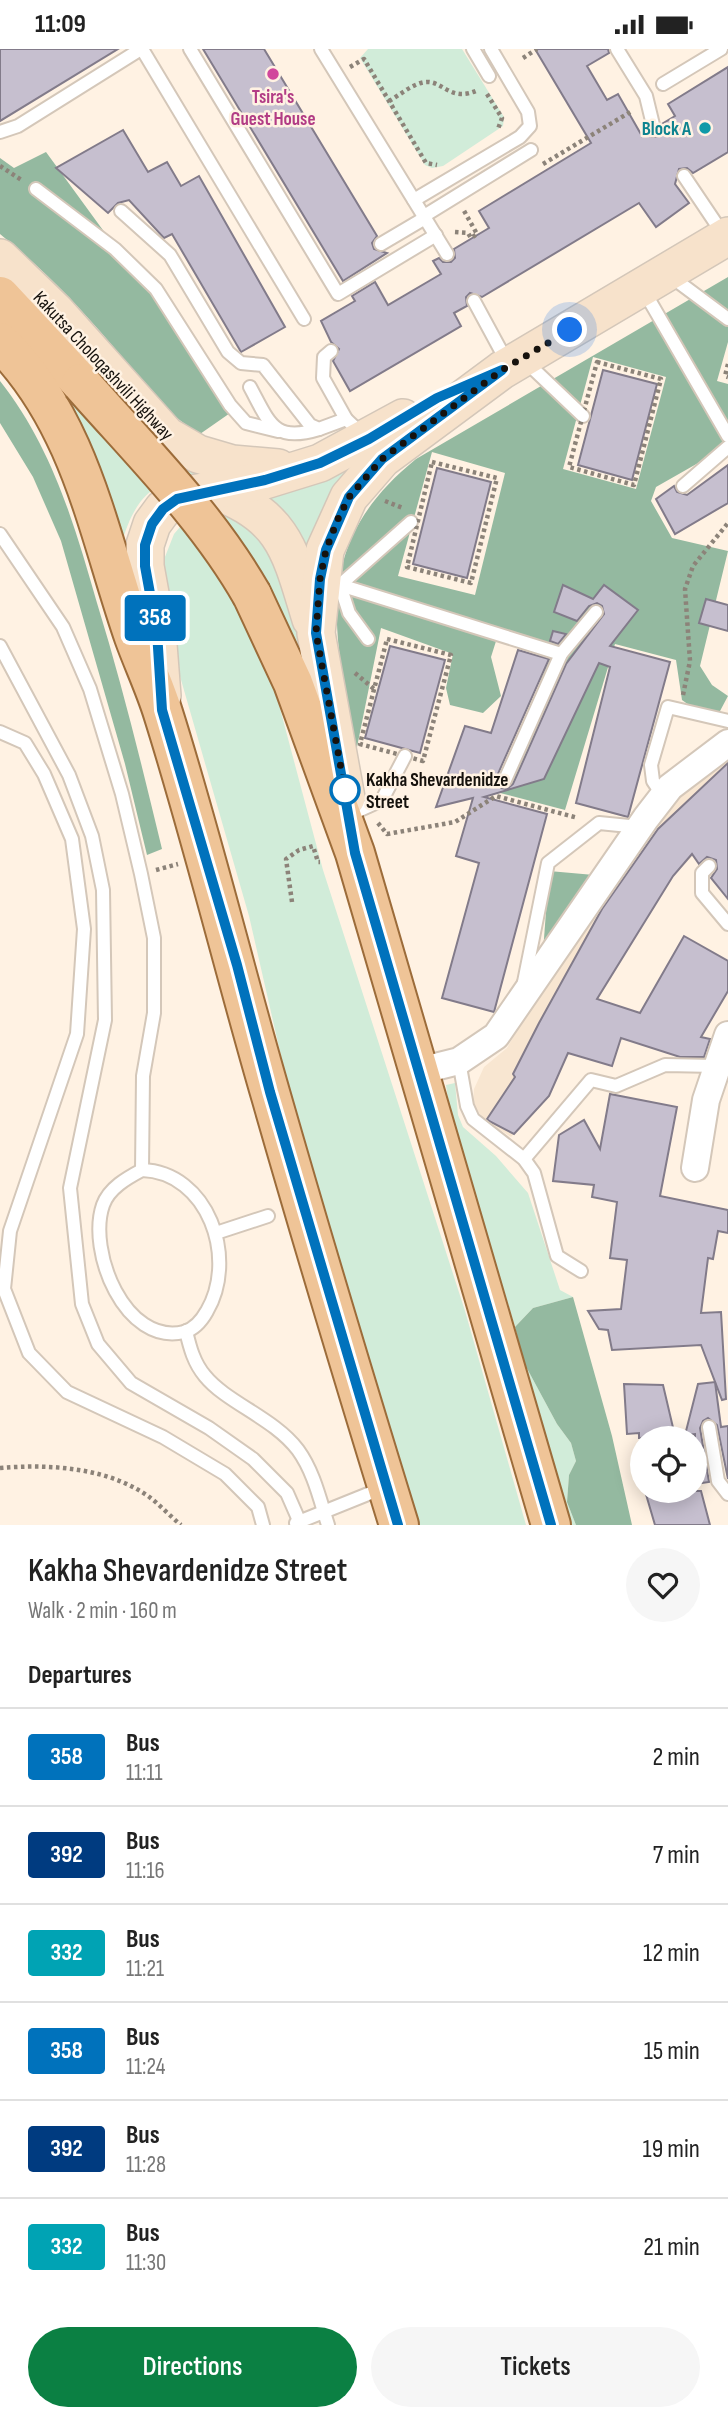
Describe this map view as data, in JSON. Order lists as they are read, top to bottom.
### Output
{
  "streets": {
    "main road": ["Kakutsa Choloqashvili Highway"]
  },
  "places": ["Tsira's Guest House", "Block A", "Kakha Shevardenidze Street"],
  "lines": ["bus line 358"],
  "page": {
    "status": "11:09",
    "on_map": "358",
    "heading": [
      ["Kakha Shevardenidze Street", "Walk · 2 min · 160 m"],
      "Departures"
    ],
    "list": [
      {
        "mark": "358",
        "name": "Bus",
        "note": "11:11",
        "value": "2 min"
      },
      {
        "mark": "392",
        "name": "Bus",
        "note": "11:16",
        "value": "7 min"
      },
      {
        "mark": "332",
        "name": "Bus",
        "note": "11:21",
        "value": "12 min"
      },
      {
        "mark": "358",
        "name": "Bus",
        "note": "11:24",
        "value": "15 min"
      },
      {
        "mark": "392",
        "name": "Bus",
        "note": "11:28",
        "value": "19 min"
      },
      {
        "mark": "332",
        "name": "Bus",
        "note": "11:30",
        "value": "21 min"
      }
    ],
    "buttons": ["Directions", "Tickets"]
  }
}
